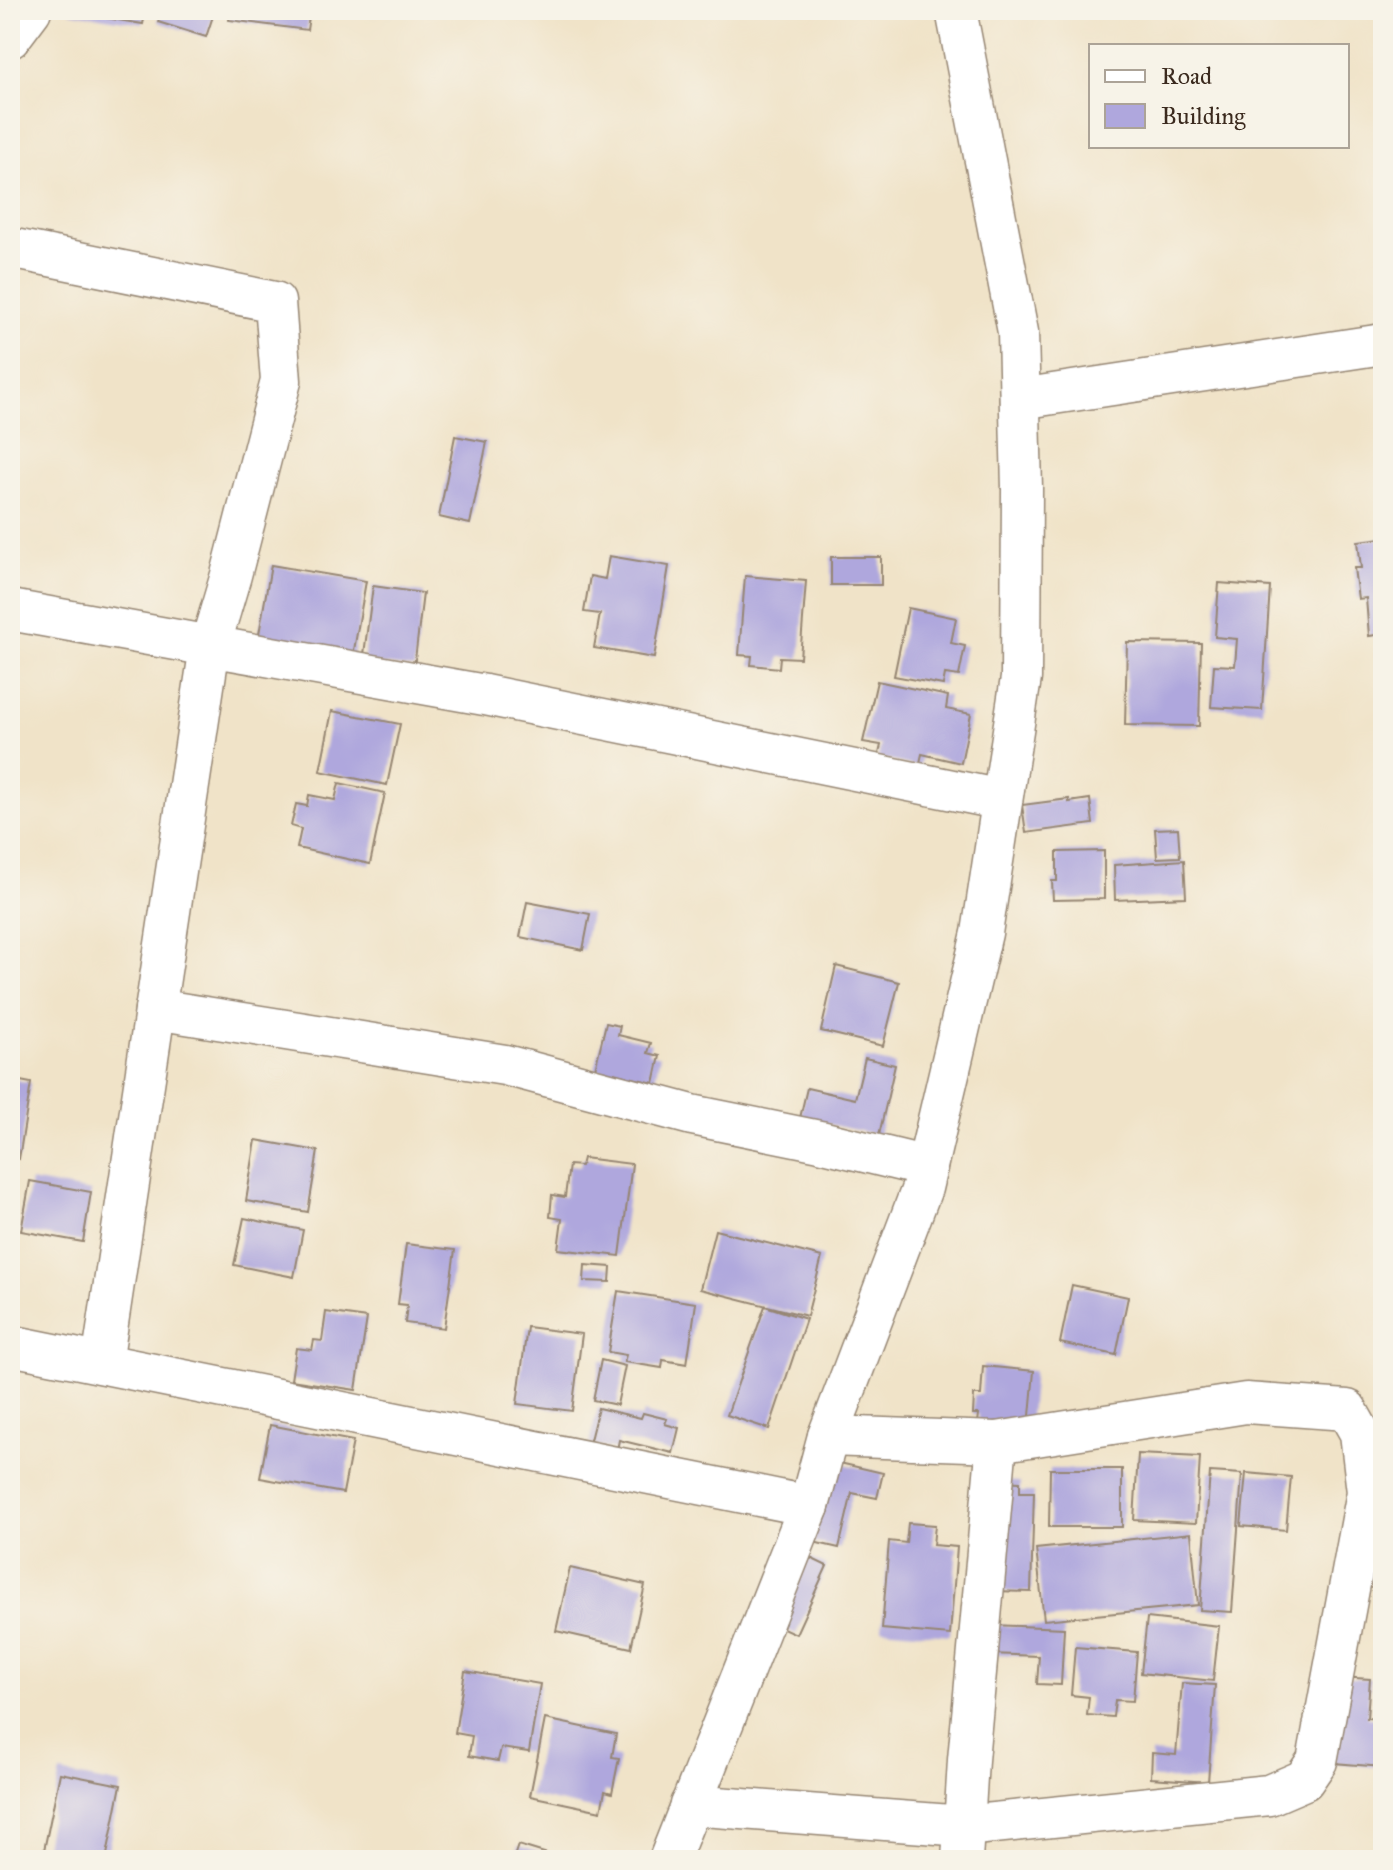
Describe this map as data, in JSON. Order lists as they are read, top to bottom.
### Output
{
  "legend": ["Road", "Building"]
}
